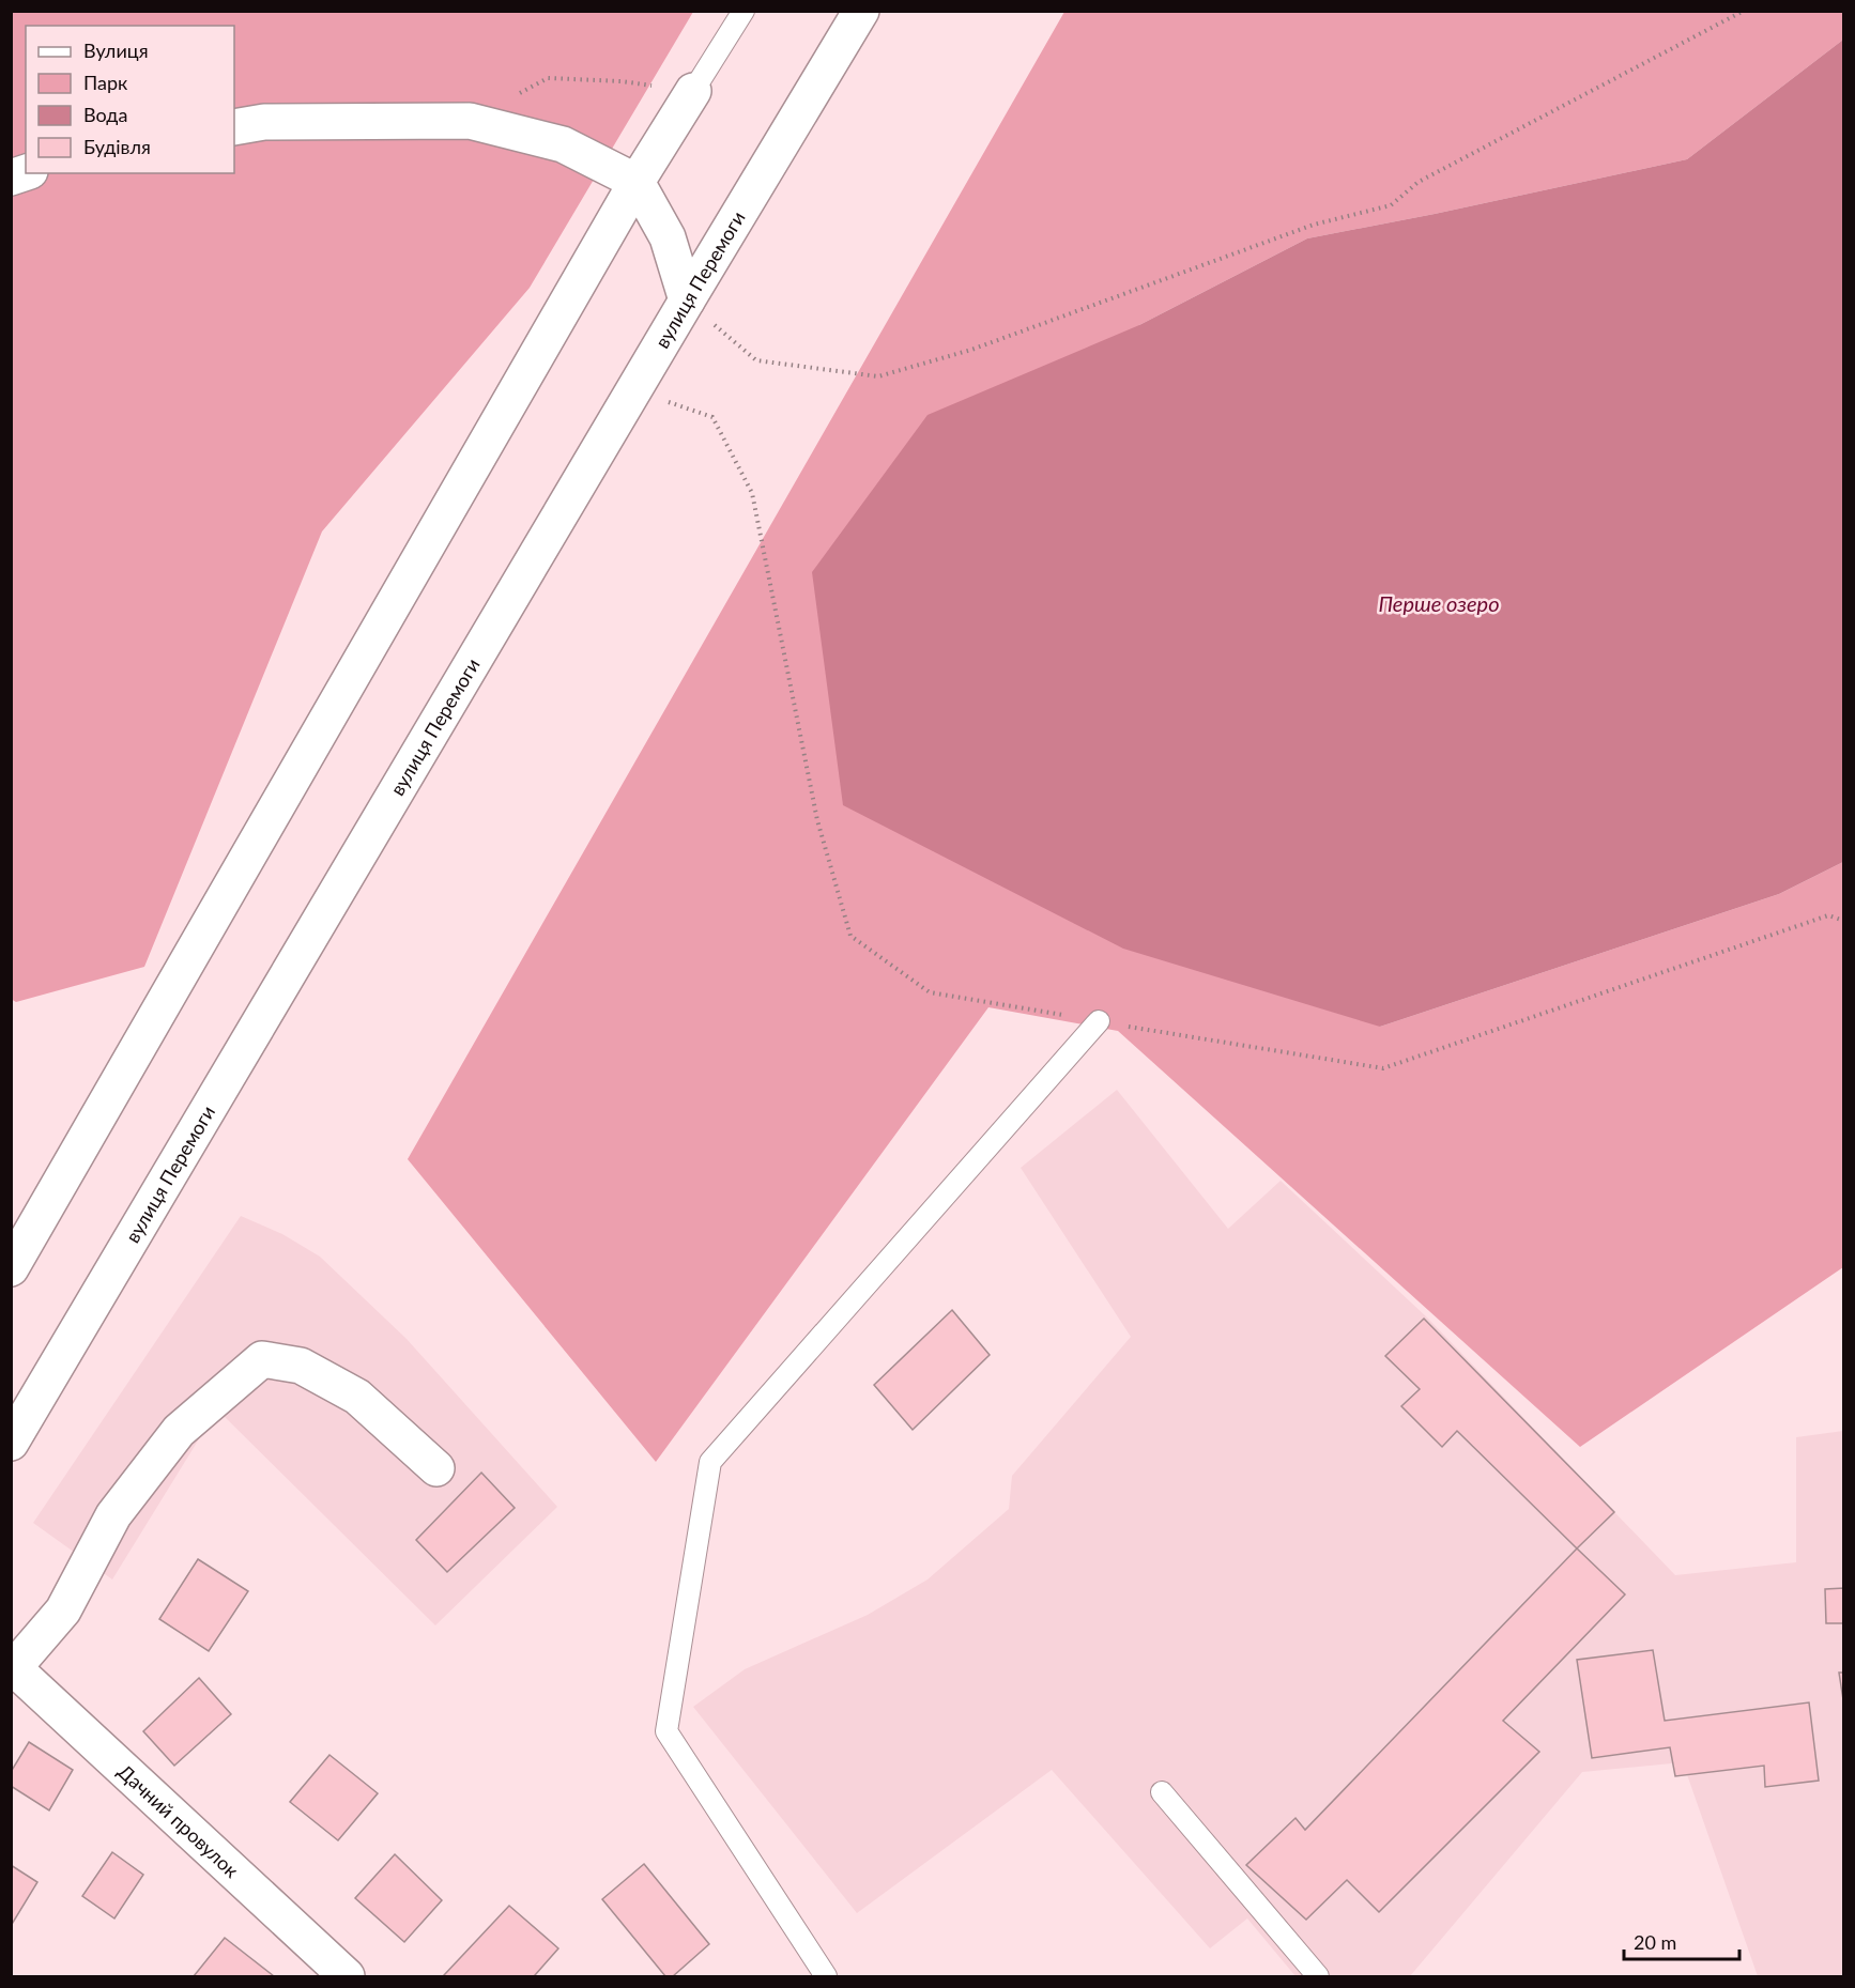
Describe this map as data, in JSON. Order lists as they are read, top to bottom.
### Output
{
  "streets": {
    "street": ["вулиця Перемоги", "Дачний провулок"]
  },
  "water": ["Перше озеро"],
  "legend": [
    "Вулиця",
    "Парк",
    "Вода",
    "Будівля"
  ],
  "scale_bar": "20 m"
}
